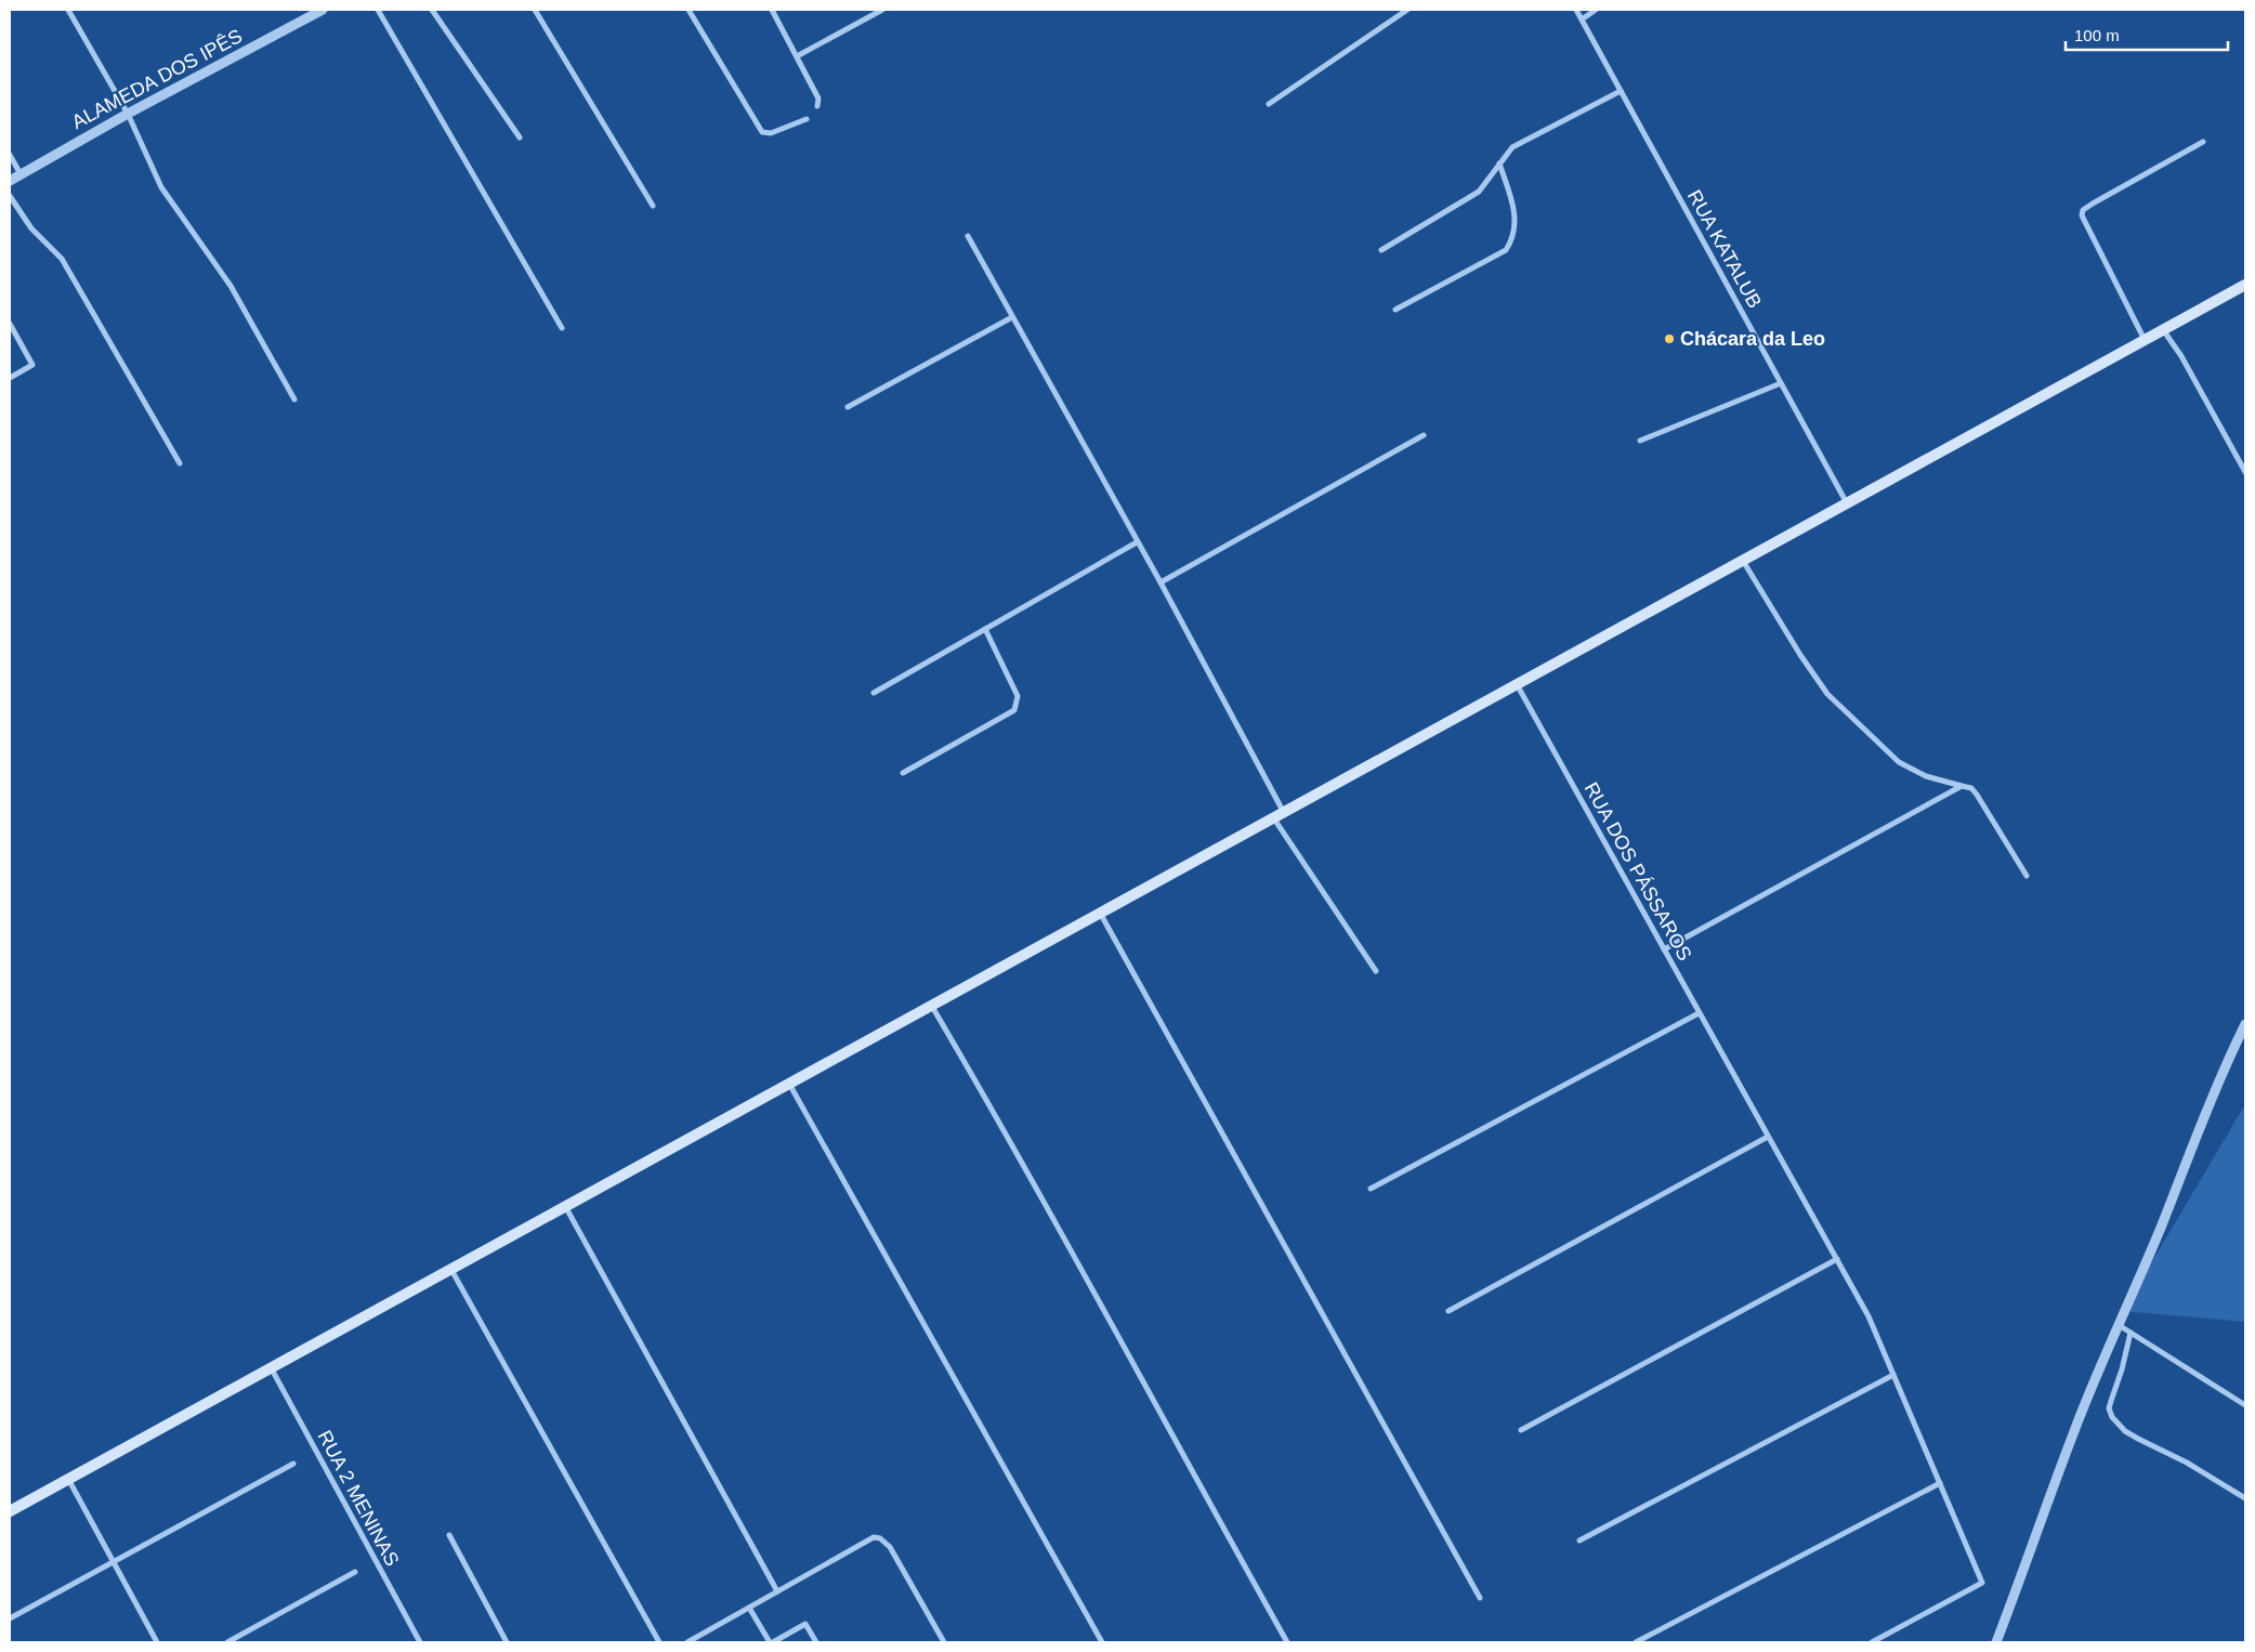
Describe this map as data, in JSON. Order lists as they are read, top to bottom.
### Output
{
  "streets": {
    "street": [
      "ALAMEDA DOS IPÊS",
      "RUA KATALUB",
      "RUA DOS PÁSSAROS",
      "RUA 2 MENINAS"
    ]
  },
  "places": ["Chácara da Leo"],
  "scale_bar": "100 m"
}
